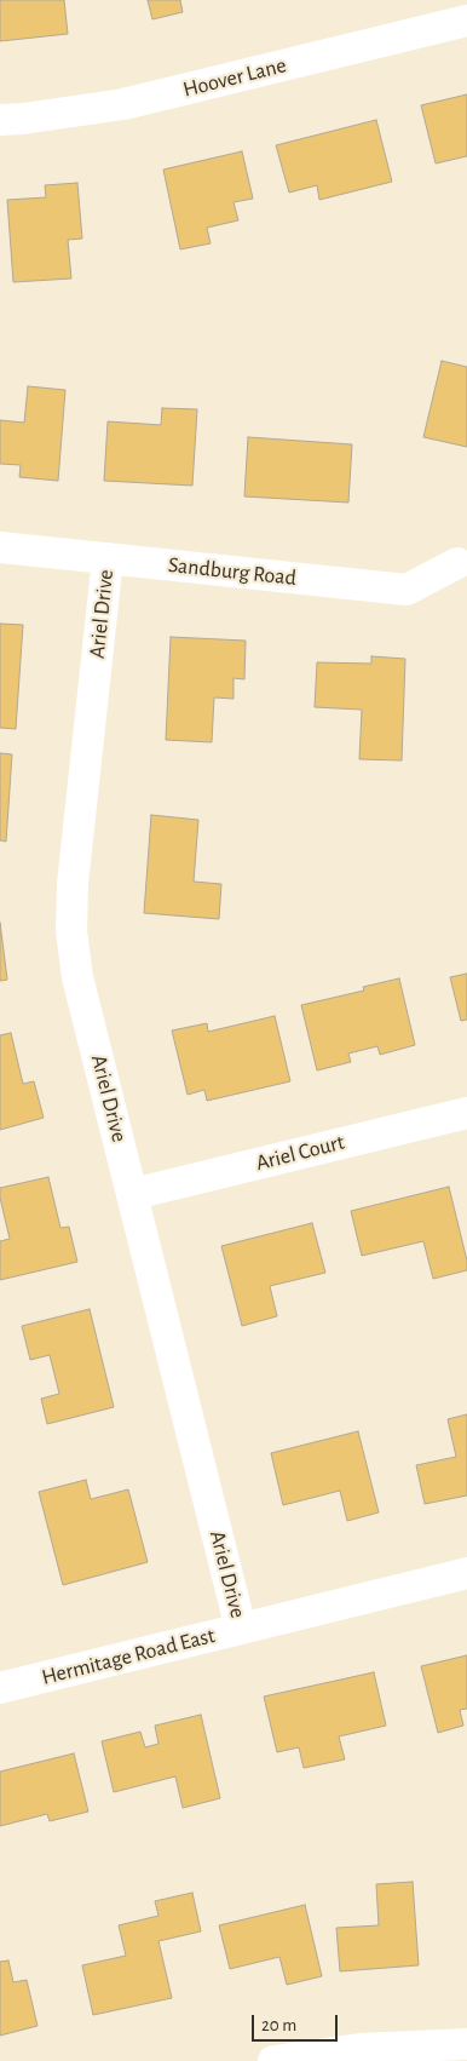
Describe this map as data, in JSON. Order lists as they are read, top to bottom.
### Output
{
  "streets": {
    "street": [
      "Hoover Lane",
      "Sandburg Road",
      "Ariel Drive",
      "Ariel Court",
      "Hermitage Road East"
    ]
  },
  "crossings": [
    ["Sandburg Road", "Ariel Drive"],
    ["Ariel Drive", "Ariel Court"],
    ["Ariel Drive", "Hermitage Road East"]
  ],
  "scale_bar": "20 m"
}
